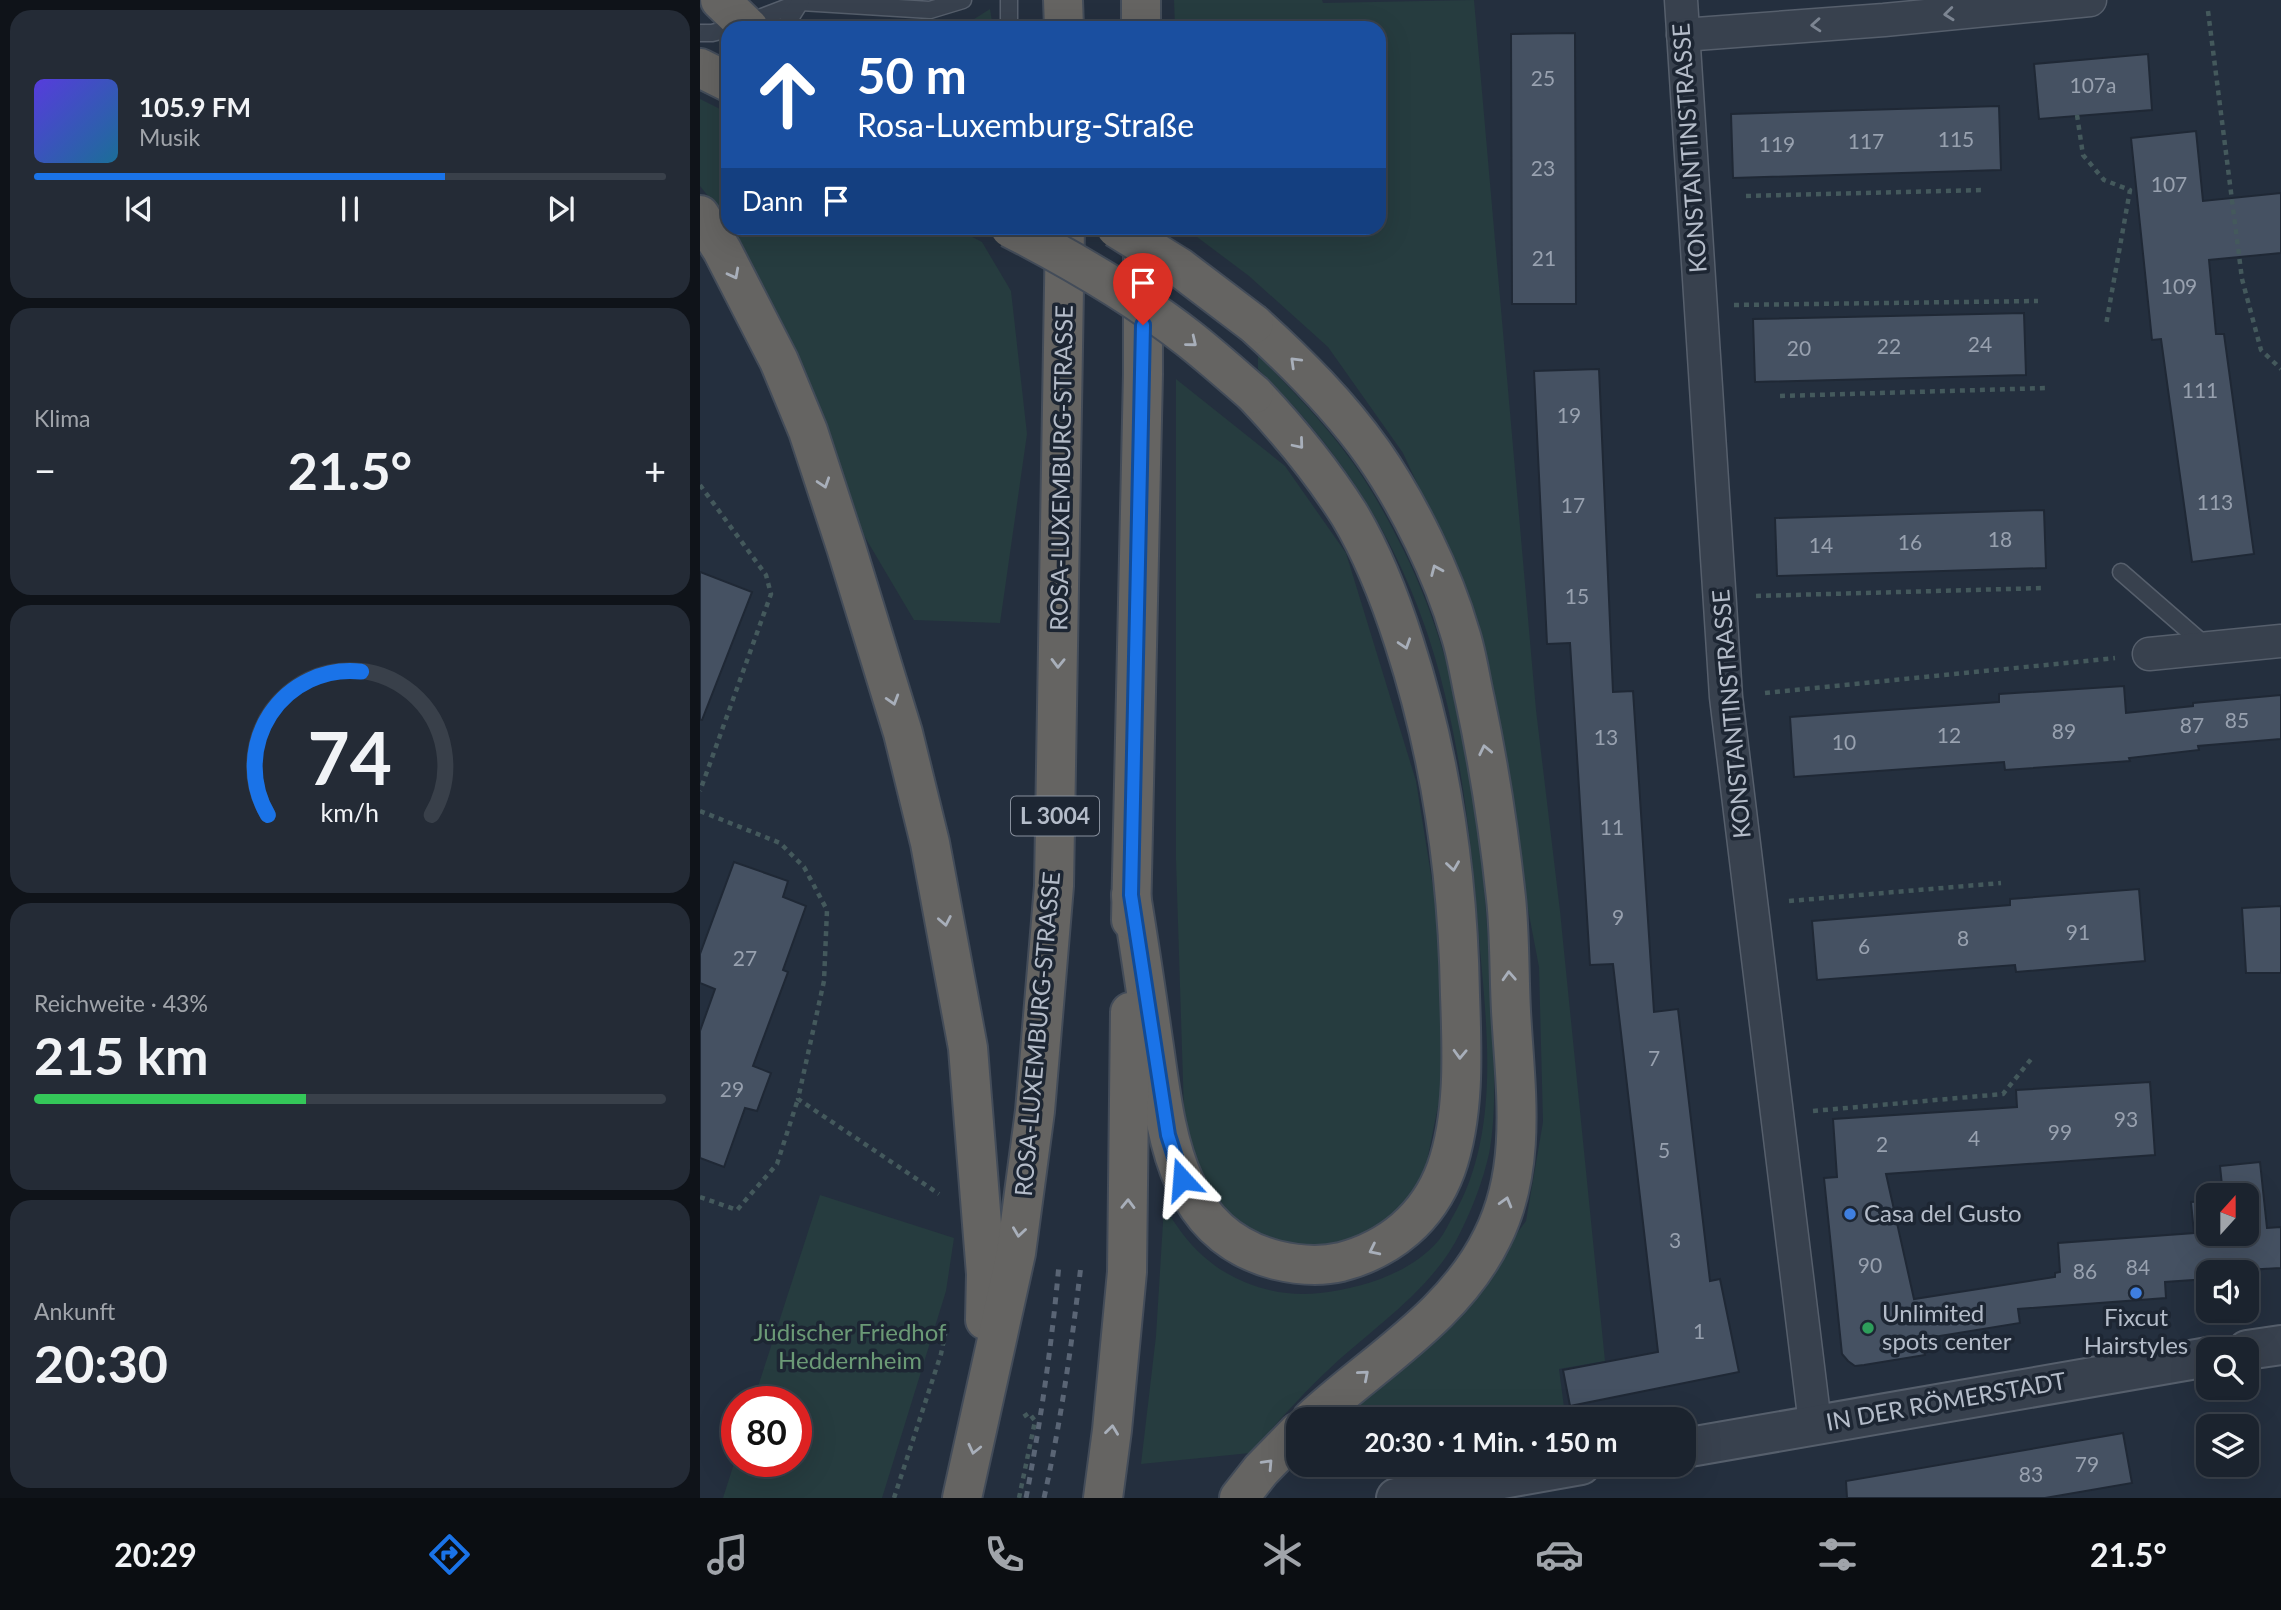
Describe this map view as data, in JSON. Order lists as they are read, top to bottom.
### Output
{
  "streets": {
    "highway": ["ROSA-LUXEMBURG-STRASSE", "L 3004"],
    "street": ["KONSTANTINSTRASSE", "IN DER RÖMERSTADT"]
  },
  "crossings": [
    ["KONSTANTINSTRASSE", "IN DER RÖMERSTADT"]
  ],
  "parks": ["Jüdischer Friedhof Heddernheim"],
  "places": ["Casa del Gusto", "Fixcut Hairstyles", "Unlimited spots center"],
  "house_numbers": [
    "25",
    "107a",
    "115",
    "117",
    "119",
    "23",
    "107",
    "21",
    "109",
    "24",
    "22",
    "20",
    "111",
    "19",
    "113",
    "17",
    "18",
    "16",
    "14",
    "15",
    "85",
    "87",
    "89",
    "12",
    "13",
    "10",
    "11",
    "9",
    "91",
    "8",
    "6",
    "27",
    "7",
    "29",
    "93",
    "99",
    "4",
    "2",
    "5",
    "3",
    "90",
    "84",
    "86",
    "1",
    "79",
    "83"
  ],
  "north": "top",
  "page": {
    "turn": ["50 m", "Rosa-Luxemburg-Straße"],
    "song": ["105.9 FM", "Musik"],
    "then": "Dann",
    "tile": [
      "Klima",
      ["Reichweite · 43%", "215 km"],
      ["Ankunft", "20:30"]
    ],
    "heat": ["−", "21.5°", "+"],
    "limit": "80",
    "trip": "20:30 · 1 Min. · 150 m",
    "tabs": ["20:29", "21.5°"],
    "gauge": ["74", "km/h"]
  }
}
